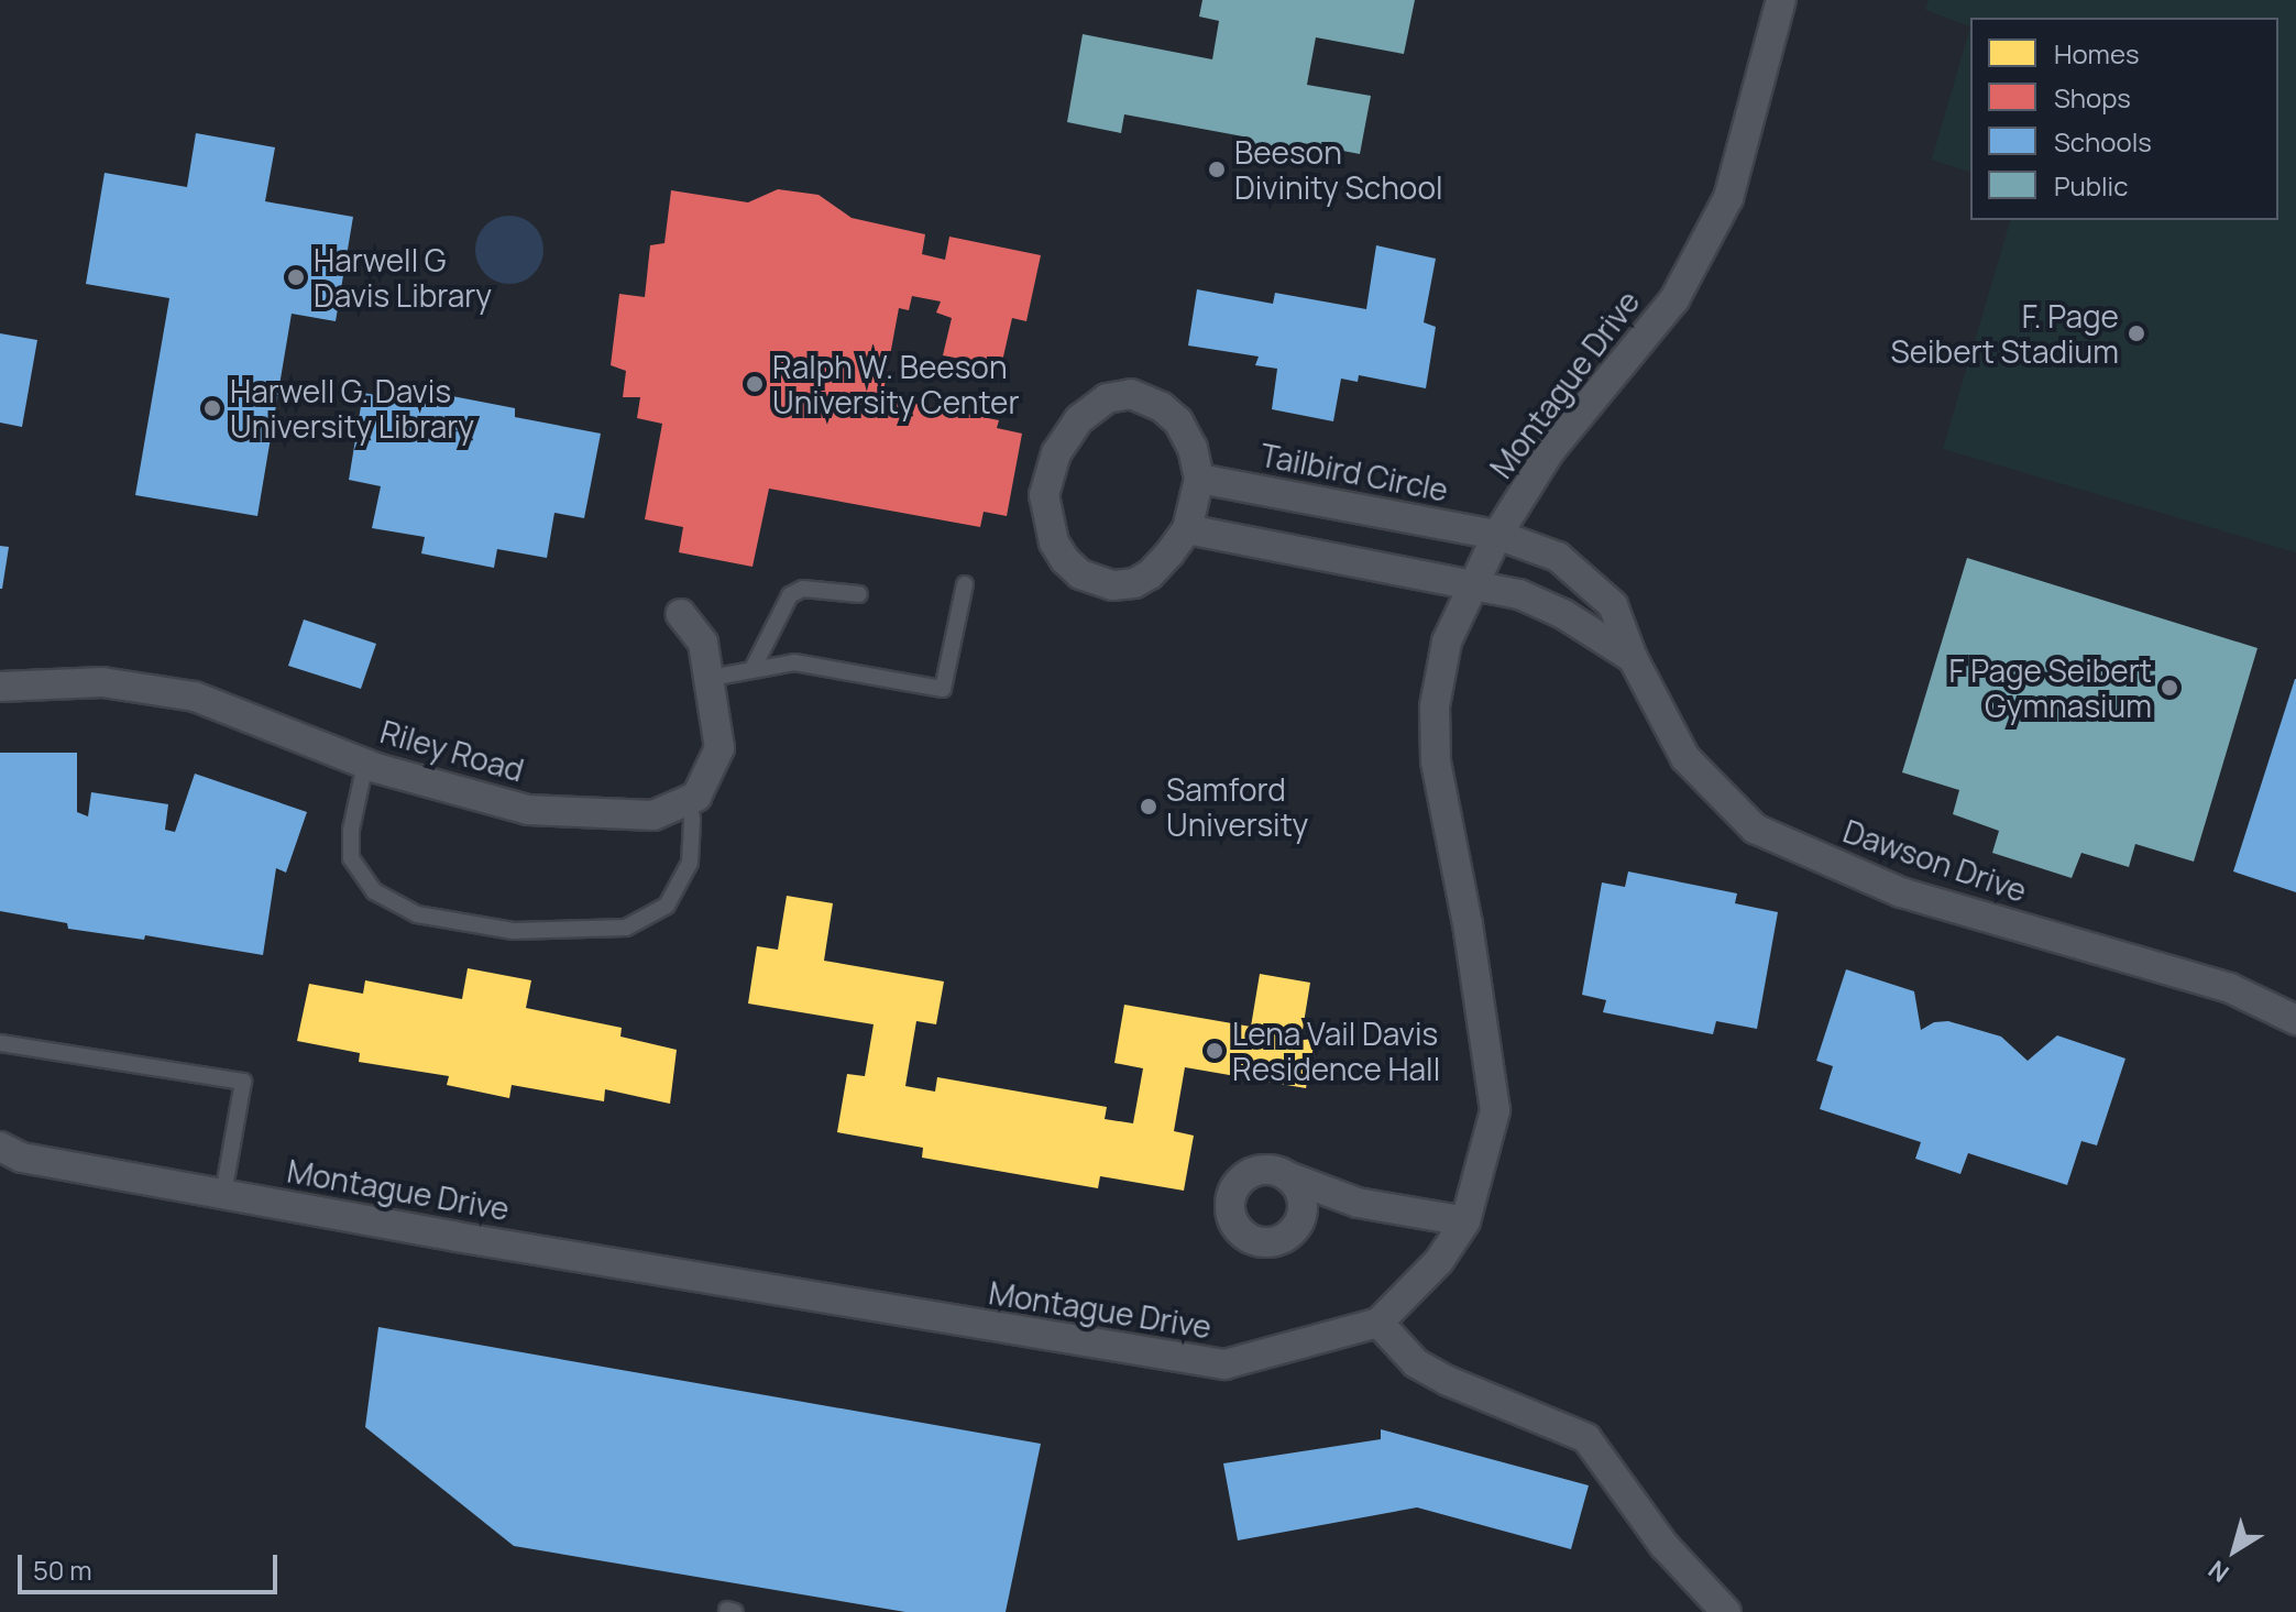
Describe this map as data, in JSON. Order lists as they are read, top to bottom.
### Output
{
  "streets": {
    "street": [
      "Montague Drive",
      "Tailbird Circle",
      "Riley Road",
      "Dawson Drive"
    ]
  },
  "crossings": [
    ["Montague Drive", "Tailbird Circle"],
    ["Montague Drive", "Dawson Drive"],
    ["Tailbird Circle", "Dawson Drive"]
  ],
  "places": [
    "Beeson Divinity School",
    "Harwell G Davis Library",
    "F. Page Seibert Stadium",
    "Ralph W. Beeson University Center",
    "Harwell G. Davis University Library",
    "F Page Seibert Gymnasium",
    "Samford University",
    "Lena Vail Davis Residence Hall"
  ],
  "legend": [
    "Homes",
    "Shops",
    "Schools",
    "Public"
  ],
  "scale_bar": "50 m",
  "north": "bottom left"
}
